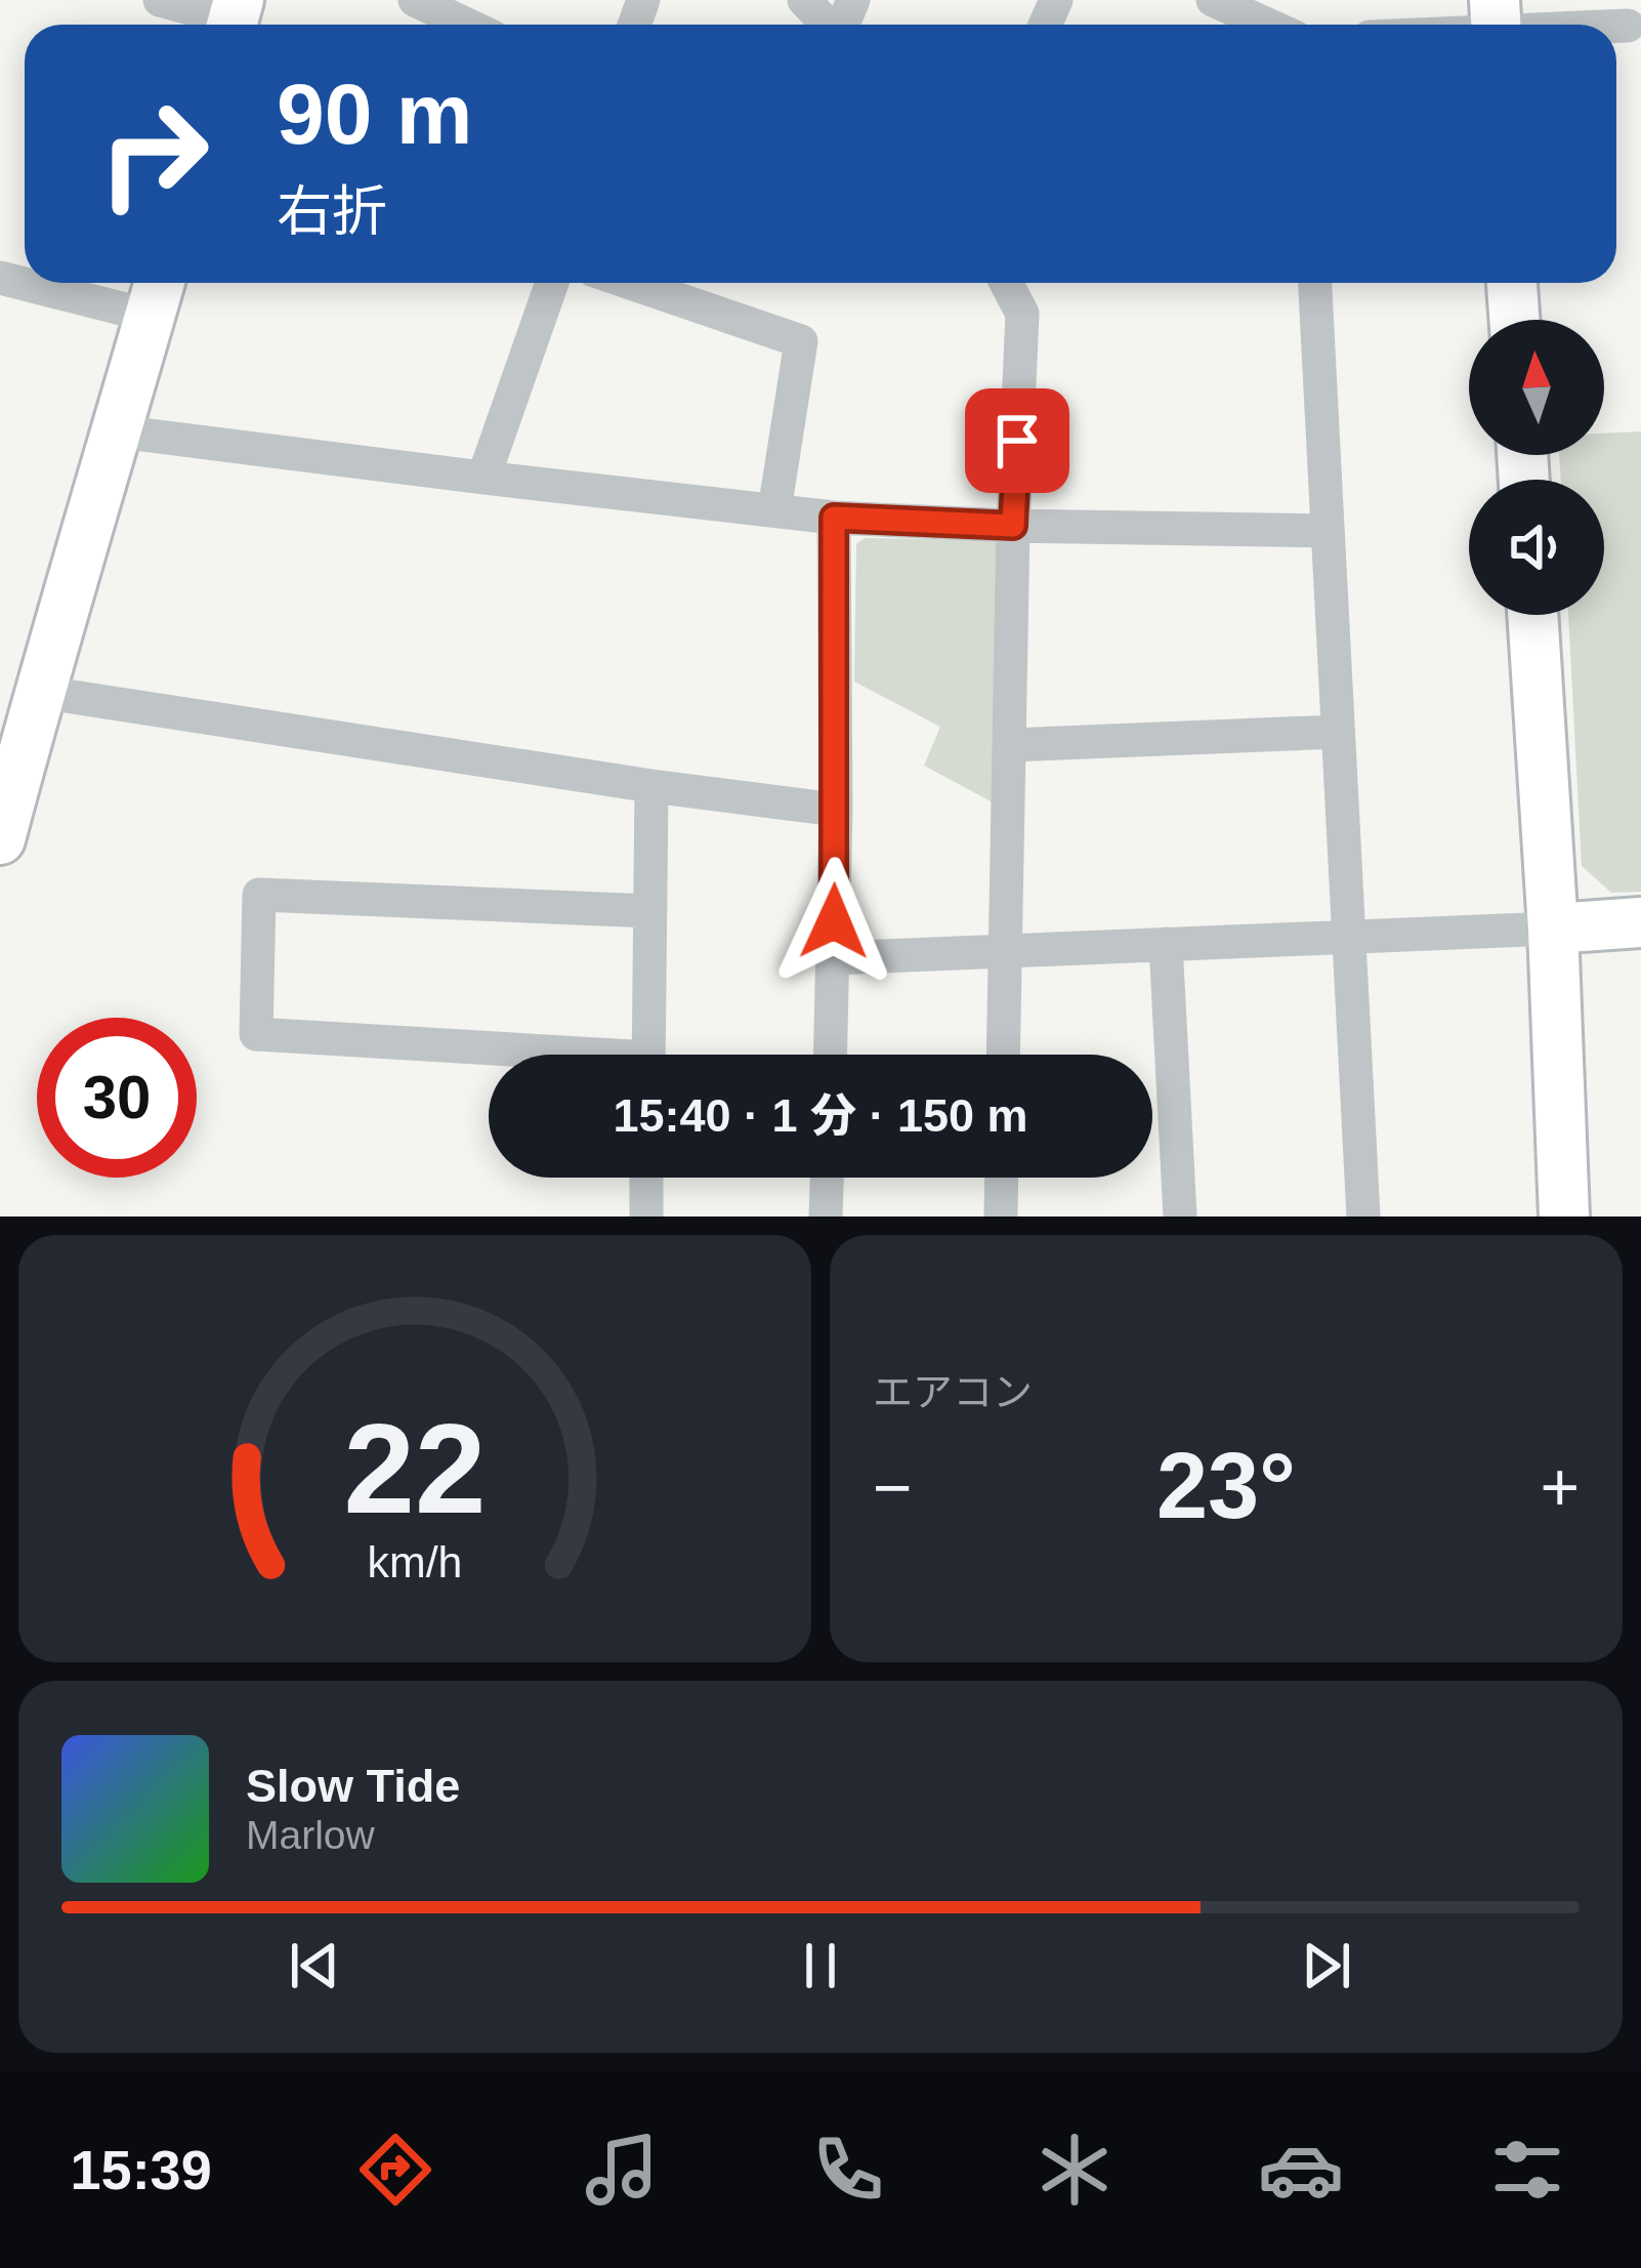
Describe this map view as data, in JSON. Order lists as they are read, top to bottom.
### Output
{
  "north": "top",
  "page": {
    "turn": ["90 m", "右折"],
    "limit": "30",
    "trip": "15:40 · 1 分 · 150 m",
    "tile": "エアコン",
    "heat": ["−", "23°", "+"],
    "song": ["Slow Tide", "Marlow"],
    "tabs": "15:39",
    "gauge": ["22", "km/h"]
  }
}
